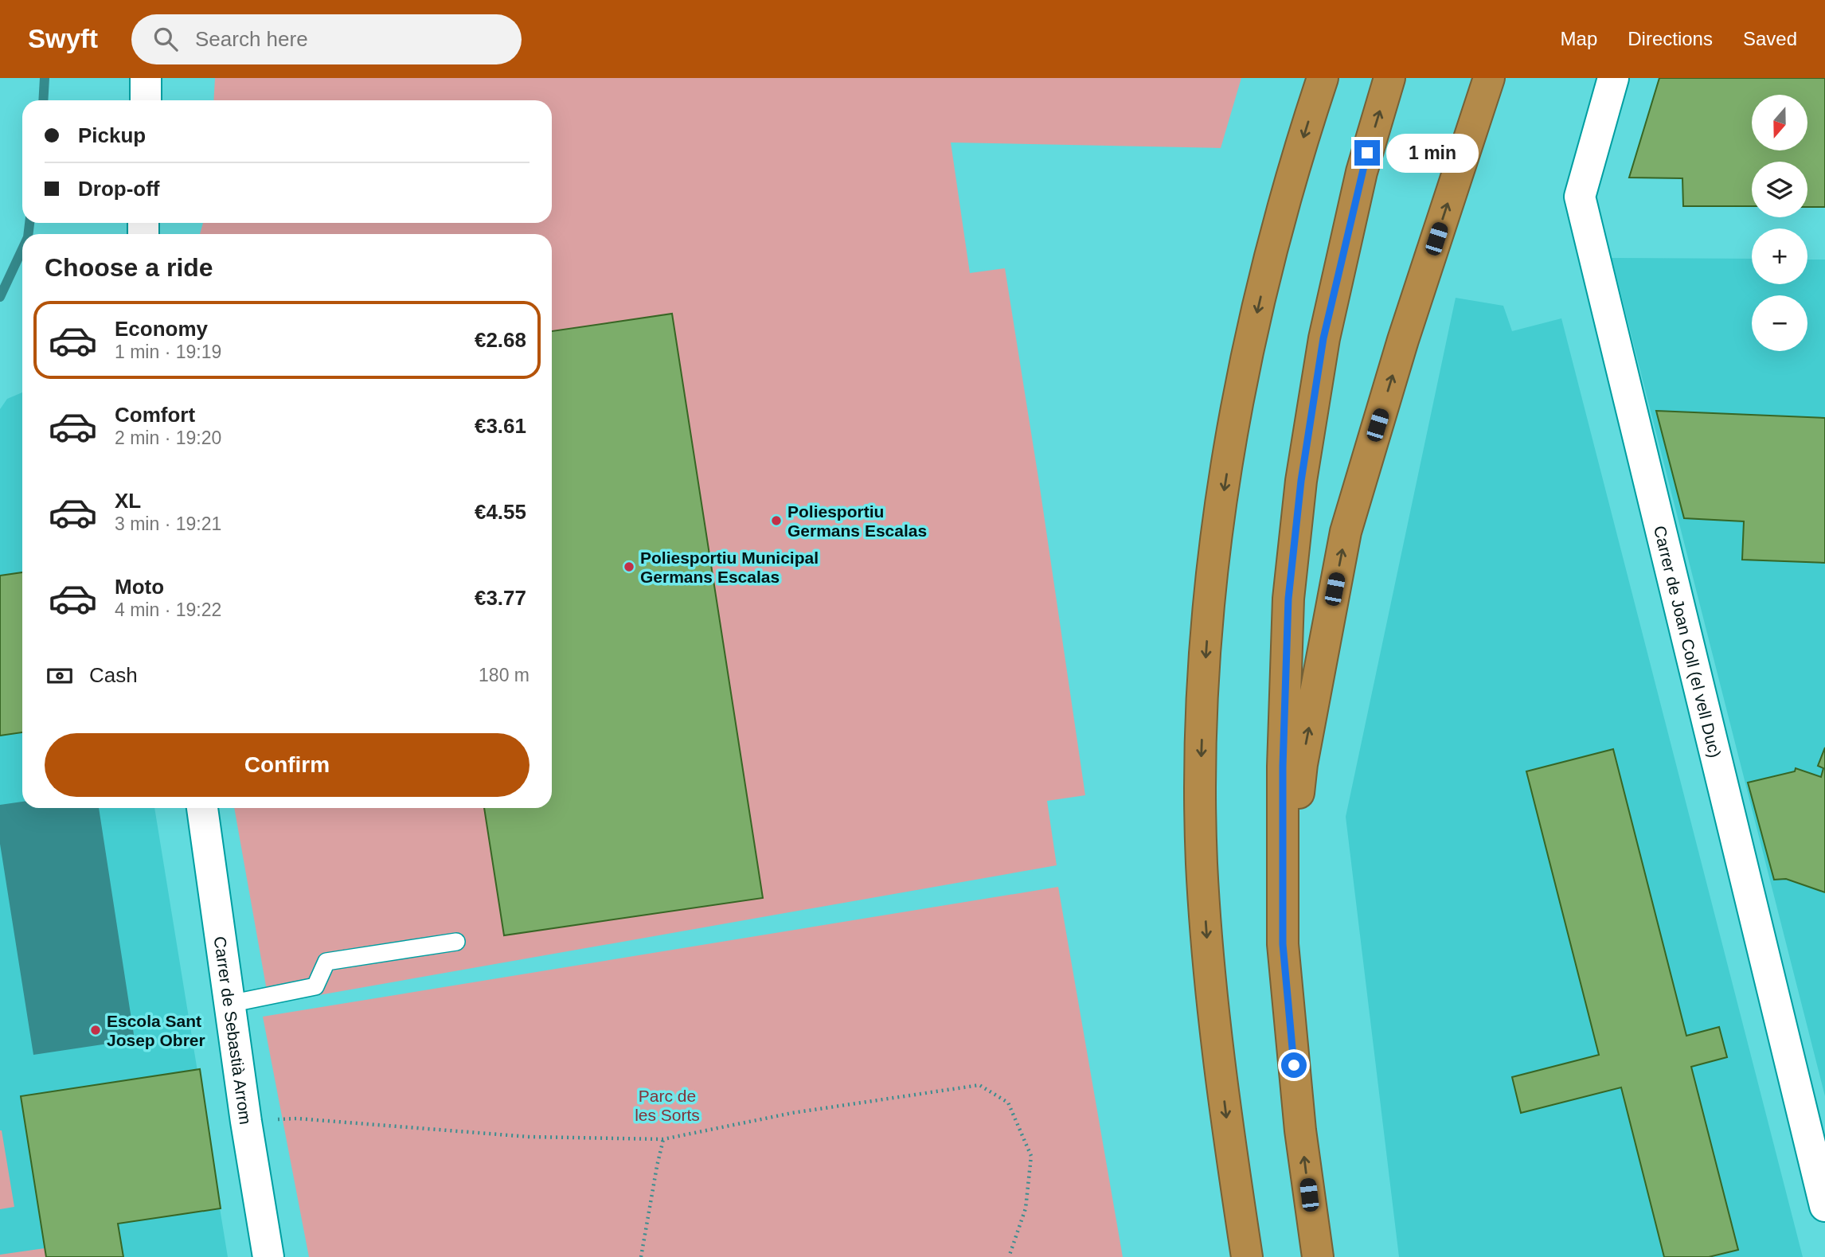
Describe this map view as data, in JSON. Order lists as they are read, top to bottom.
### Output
{
  "streets": {
    "street": ["Carrer de Joan Coll (el vell Duc)", "Carrer de Sebastià Arrom"]
  },
  "parks": ["Parc de les Sorts"],
  "places": ["Poliesportiu Germans Escalas", "Poliesportiu Municipal Germans Escalas", "Escola Sant Josep Obrer"],
  "north": "bottom",
  "page": {
    "header": "Swyft",
    "search": "Search here",
    "nav": ["Map", "Directions", "Saved"],
    "map_buttons": ["+", "−"],
    "banner": ["Pickup", "Drop-off"],
    "bubble": "1 min",
    "heading": "Choose a ride",
    "list": [
      {
        "name": "Economy",
        "note": "1 min · 19:19",
        "value": "€2.68"
      },
      {
        "name": "Comfort",
        "note": "2 min · 19:20",
        "value": "€3.61"
      },
      {
        "name": "XL",
        "note": "3 min · 19:21",
        "value": "€4.55"
      },
      {
        "name": "Moto",
        "note": "4 min · 19:22",
        "value": "€3.77"
      }
    ],
    "pay": ["Cash", "180 m"],
    "buttons": "Confirm"
  }
}
